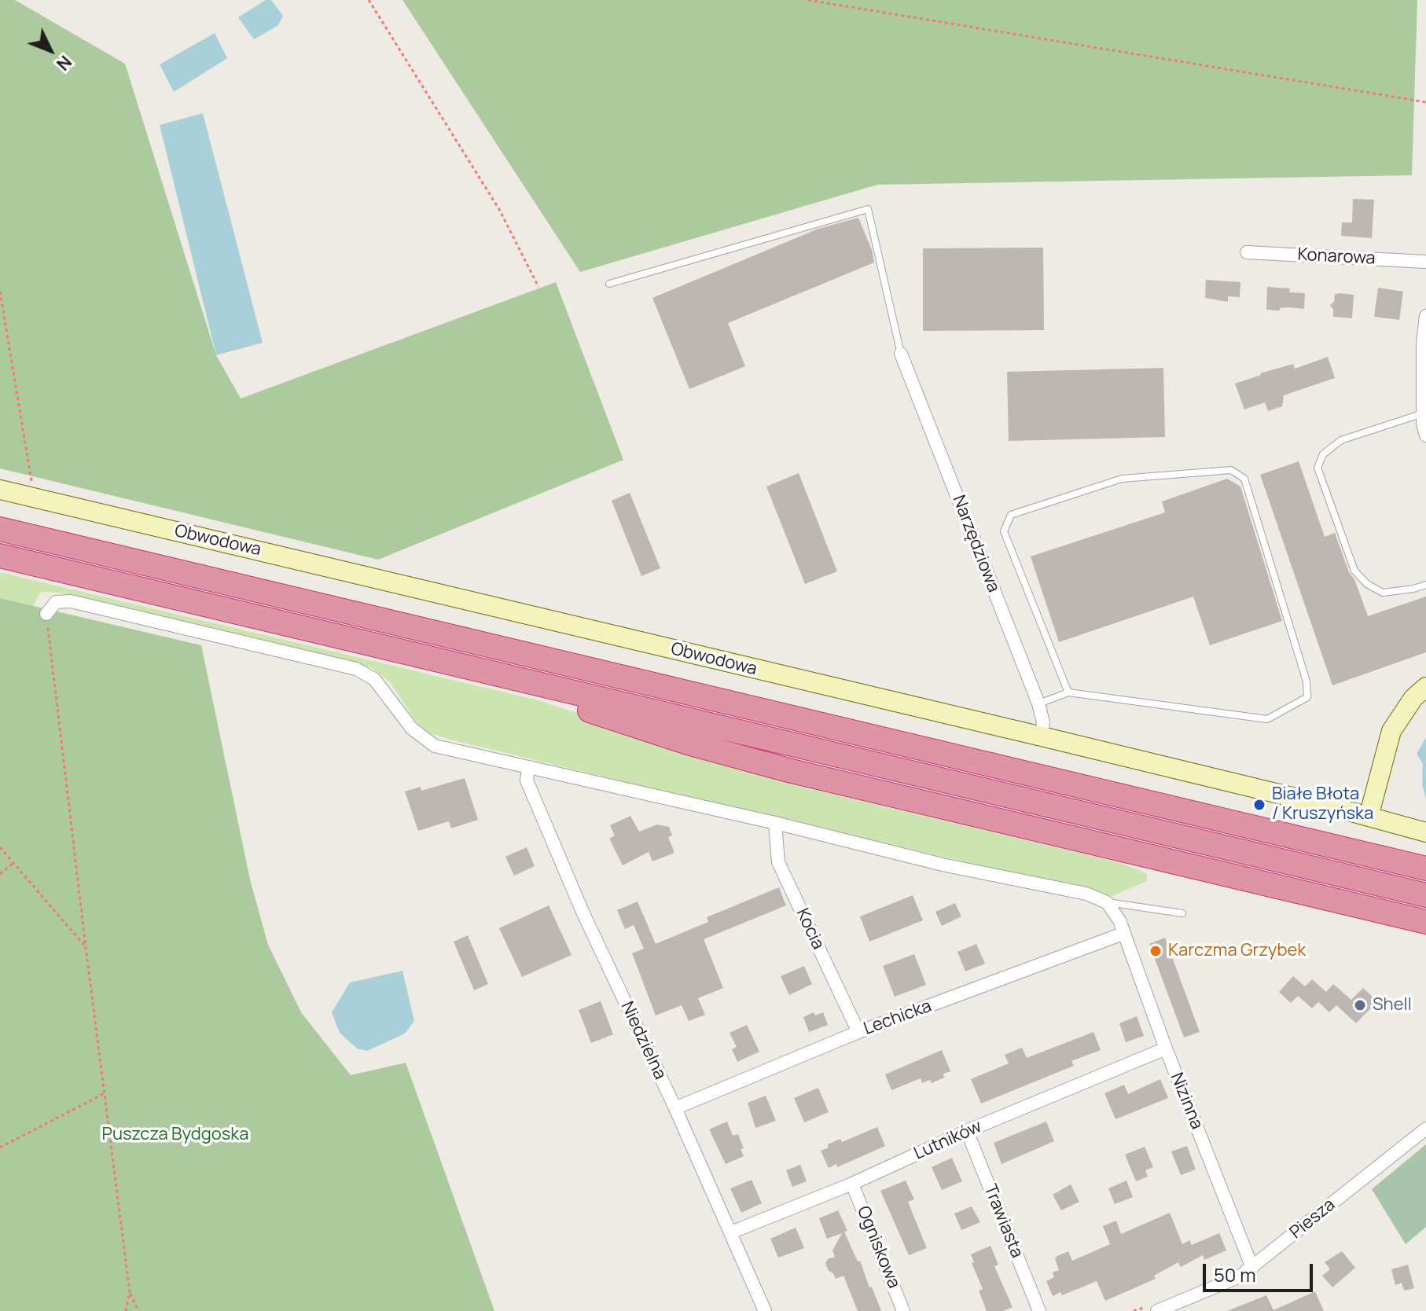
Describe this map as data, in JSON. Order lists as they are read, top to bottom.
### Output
{
  "streets": {
    "street": [
      "Konarowa",
      "Obwodowa",
      "Narzędziowa",
      "Kocia",
      "Lechicka",
      "Niedzielna",
      "Nizinna",
      "Lutników",
      "Piesza",
      "Trawiasta",
      "Ogniskowa"
    ]
  },
  "crossings": [
    ["Obwodowa", "Narzędziowa"],
    ["Kocia", "Lechicka"],
    ["Lechicka", "Niedzielna"],
    ["Lechicka", "Nizinna"],
    ["Niedzielna", "Lutników"],
    ["Nizinna", "Lutników"],
    ["Nizinna", "Piesza"],
    ["Lutników", "Trawiasta"],
    ["Lutników", "Ogniskowa"]
  ],
  "parks": ["Puszcza Bydgoska"],
  "places": ["Białe Błota / Kruszyńska", "Karczma Grzybek", "Shell"],
  "scale_bar": "50 m",
  "north": "bottom right"
}
